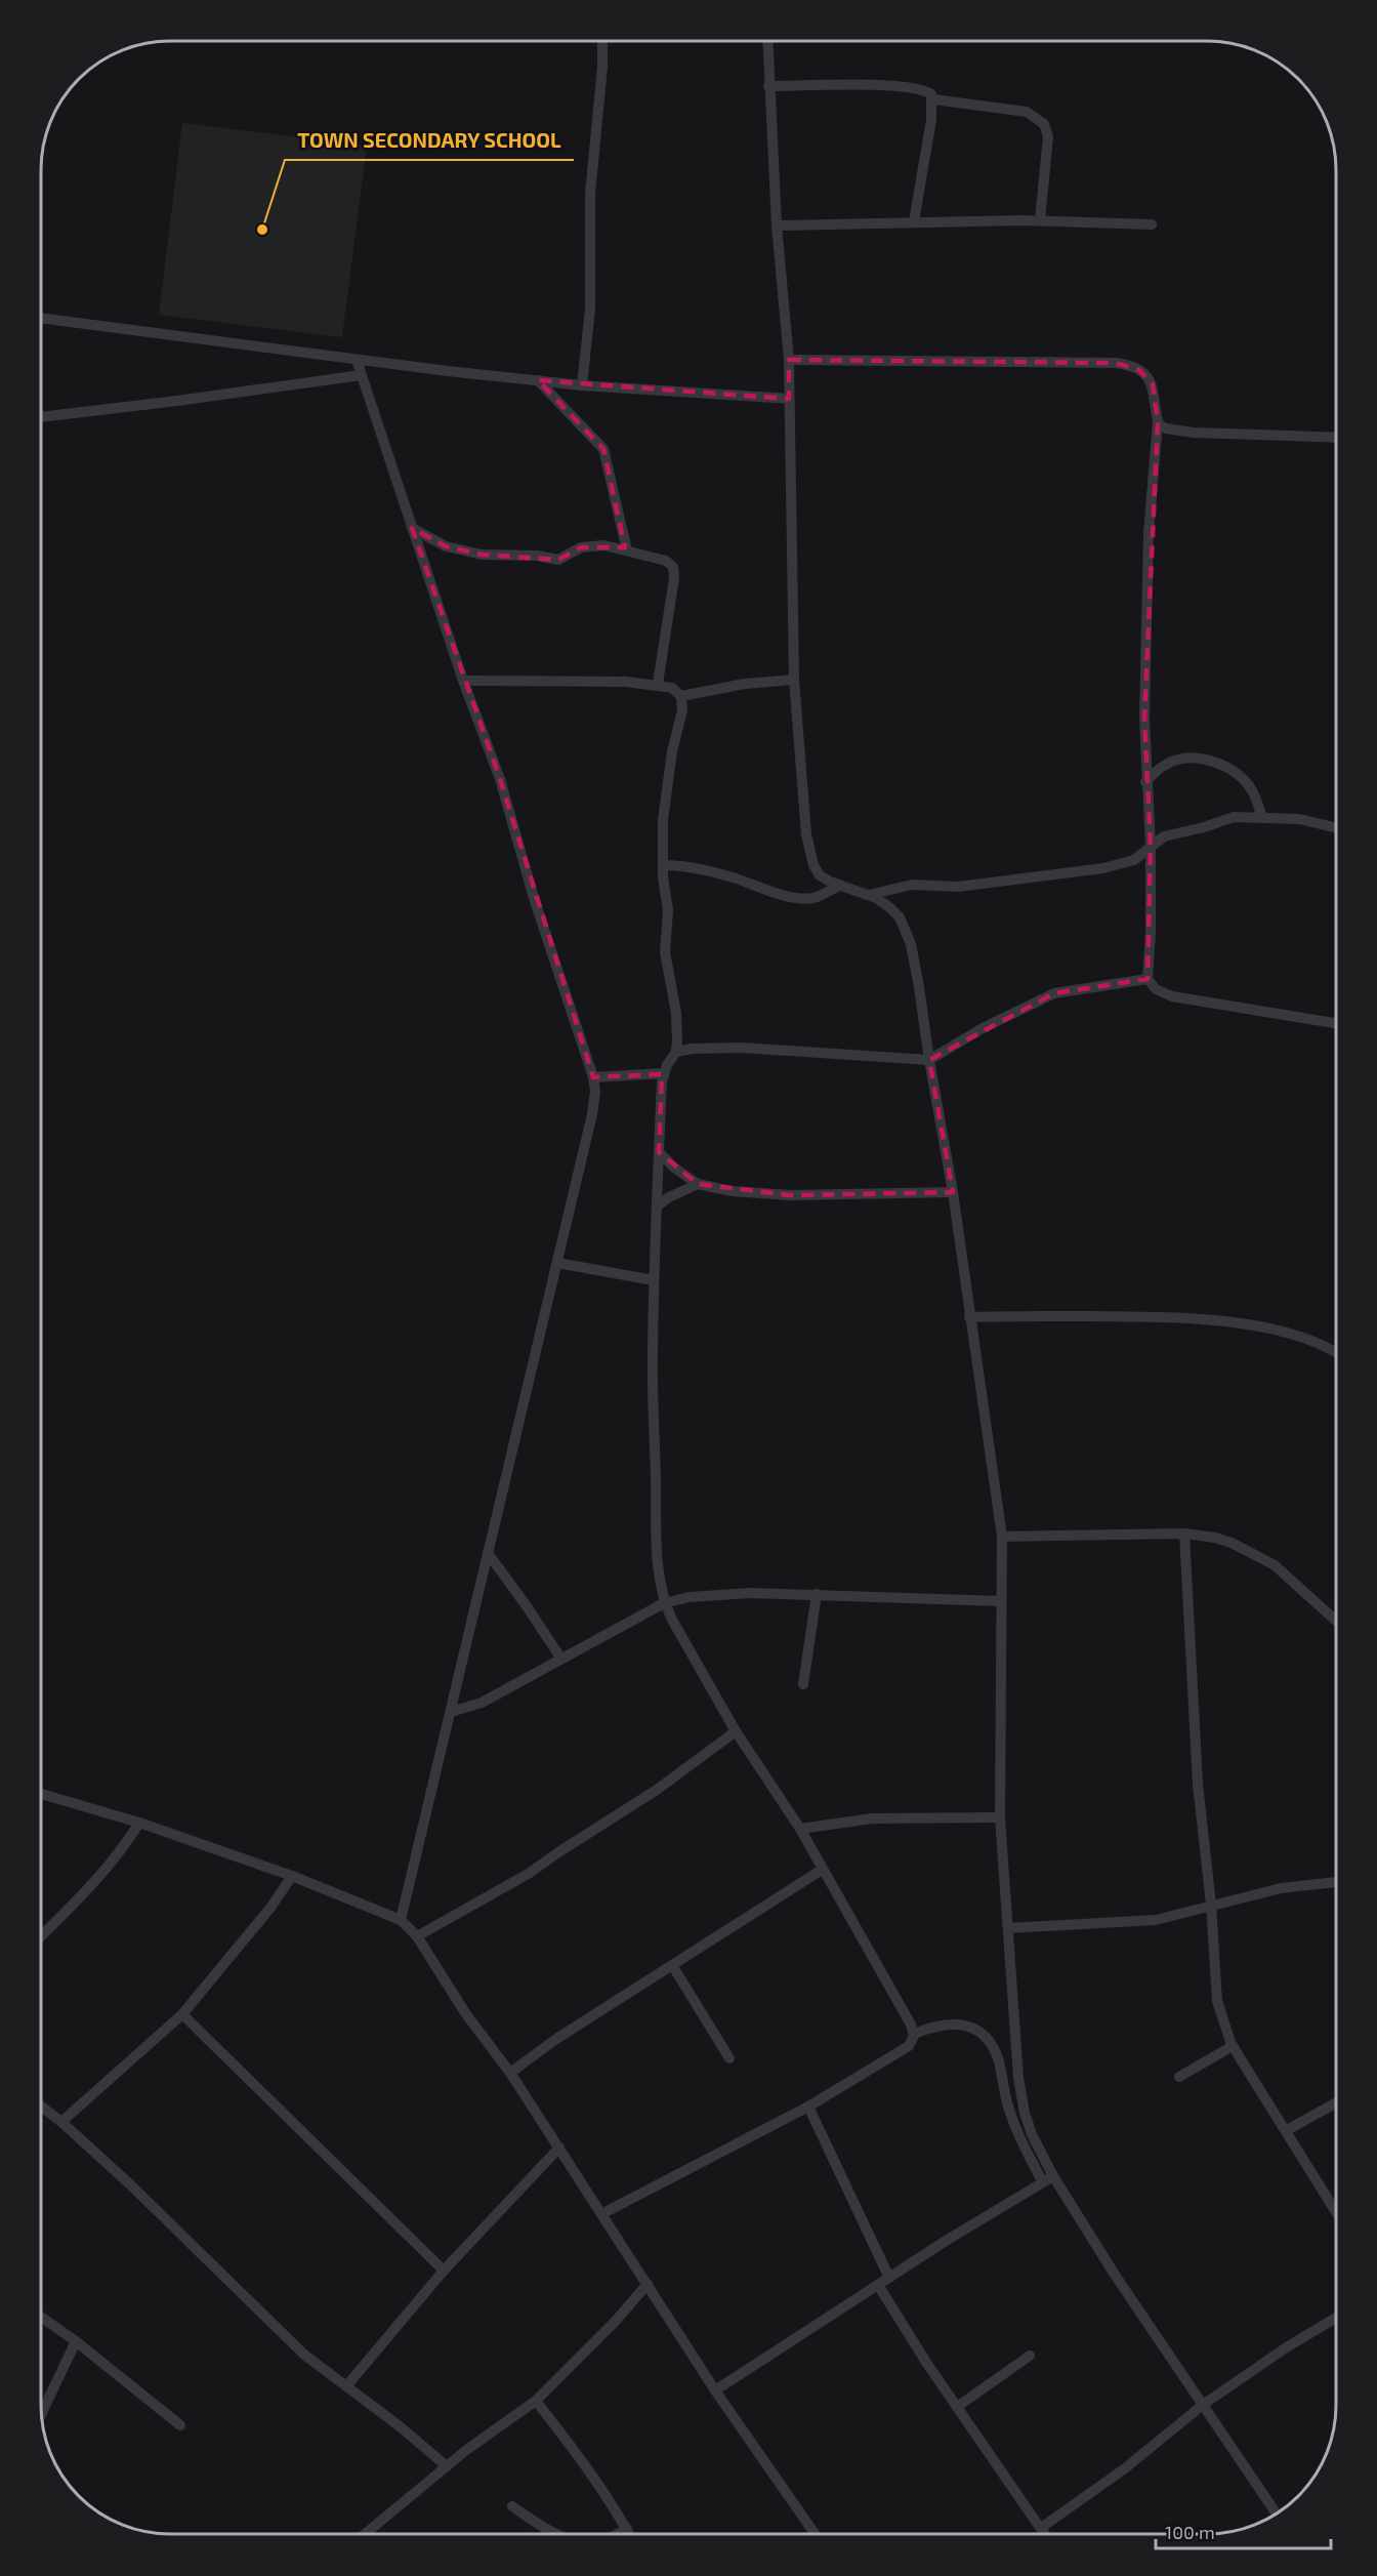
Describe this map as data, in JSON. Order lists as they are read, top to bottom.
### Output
{
  "places": ["TOWN SECONDARY SCHOOL"],
  "scale_bar": "100 m"
}
